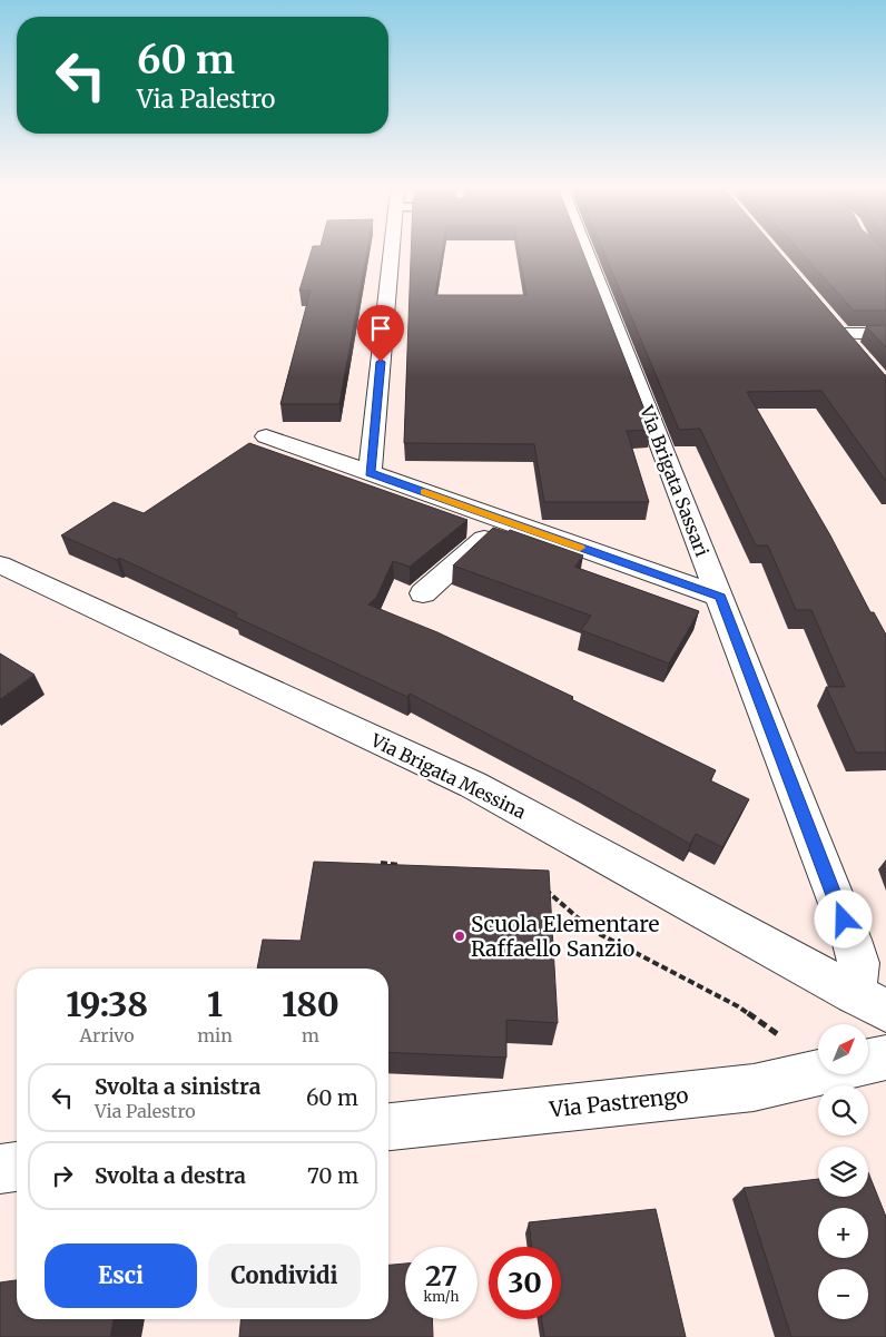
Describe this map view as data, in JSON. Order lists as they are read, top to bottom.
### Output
{
  "streets": {
    "street": ["Via Brigata Sassari", "Via Brigata Messina", "Via Pastrengo"]
  },
  "crossings": [
    ["Via Brigata Sassari", "Via Brigata Messina"]
  ],
  "places": ["Scuola Elementare Raffaello Sanzio"],
  "north": "top right",
  "page": {
    "turn": ["60 m", "Via Palestro"],
    "eta": [
      "19:38",
      "Arrivo",
      "1",
      "min",
      "180",
      "m"
    ],
    "map_buttons": ["+", "−"],
    "list": [
      {
        "name": "Svolta a sinistra",
        "note": "Via Palestro",
        "value": "60 m"
      },
      {
        "name": "Svolta a destra",
        "value": "70 m"
      }
    ],
    "buttons": ["Esci", "Condividi"],
    "speed": "27 km/h",
    "limit": "30"
  }
}
